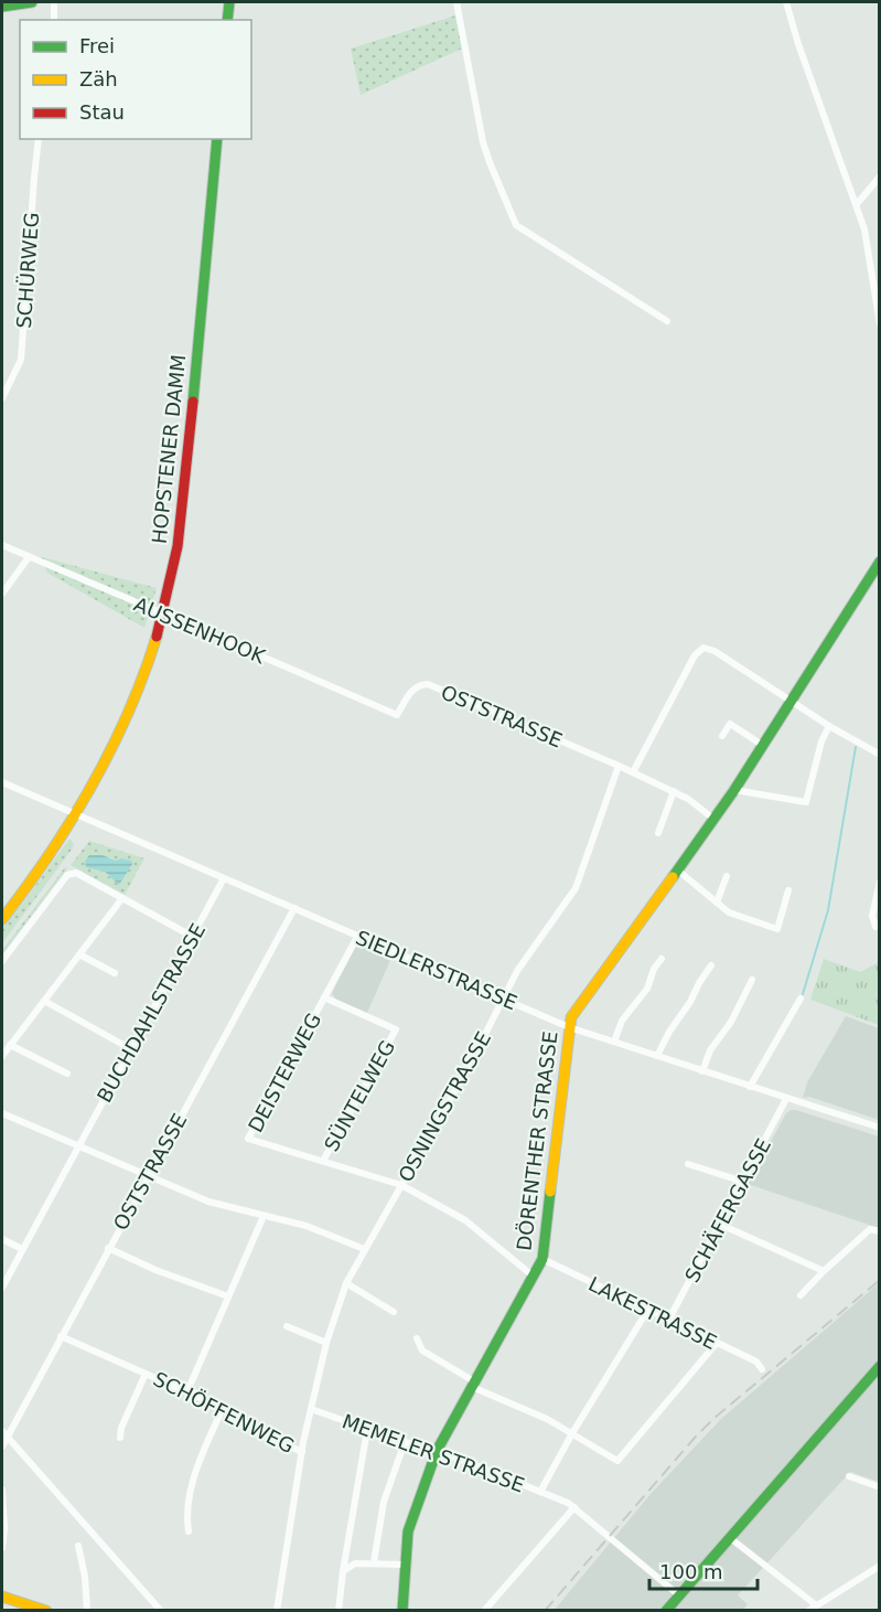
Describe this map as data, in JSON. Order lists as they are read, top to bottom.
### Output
{
  "streets": {
    "street": [
      "SCHÜRWEG",
      "HOPSTENER DAMM",
      "AUSSENHOOK",
      "OSTSTRASSE",
      "SIEDLERSTRASSE",
      "BUCHDAHLSTRASSE",
      "DEISTERWEG",
      "SÜNTELWEG",
      "OSNINGSTRASSE",
      "DÖRENTHER STRASSE",
      "SCHÄFERGASSE",
      "LAKESTRASSE",
      "SCHÖFFENWEG",
      "MEMELER STRASSE"
    ]
  },
  "crossings": [
    ["HOPSTENER DAMM", "SIEDLERSTRASSE"],
    ["AUSSENHOOK", "OSTSTRASSE"],
    ["OSTSTRASSE", "SIEDLERSTRASSE"],
    ["OSTSTRASSE", "OSNINGSTRASSE"],
    ["OSTSTRASSE", "DÖRENTHER STRASSE"],
    ["OSTSTRASSE", "SCHÖFFENWEG"],
    ["SIEDLERSTRASSE", "BUCHDAHLSTRASSE"],
    ["SIEDLERSTRASSE", "DEISTERWEG"],
    ["SIEDLERSTRASSE", "OSNINGSTRASSE"],
    ["SIEDLERSTRASSE", "DÖRENTHER STRASSE"],
    ["SIEDLERSTRASSE", "SCHÄFERGASSE"],
    ["DEISTERWEG", "SÜNTELWEG"],
    ["DEISTERWEG", "OSNINGSTRASSE"],
    ["OSNINGSTRASSE", "SCHÖFFENWEG"],
    ["OSNINGSTRASSE", "MEMELER STRASSE"],
    ["DÖRENTHER STRASSE", "LAKESTRASSE"],
    ["DÖRENTHER STRASSE", "MEMELER STRASSE"],
    ["SCHÄFERGASSE", "LAKESTRASSE"]
  ],
  "legend": ["Frei", "Zäh", "Stau"],
  "scale_bar": "100 m"
}
